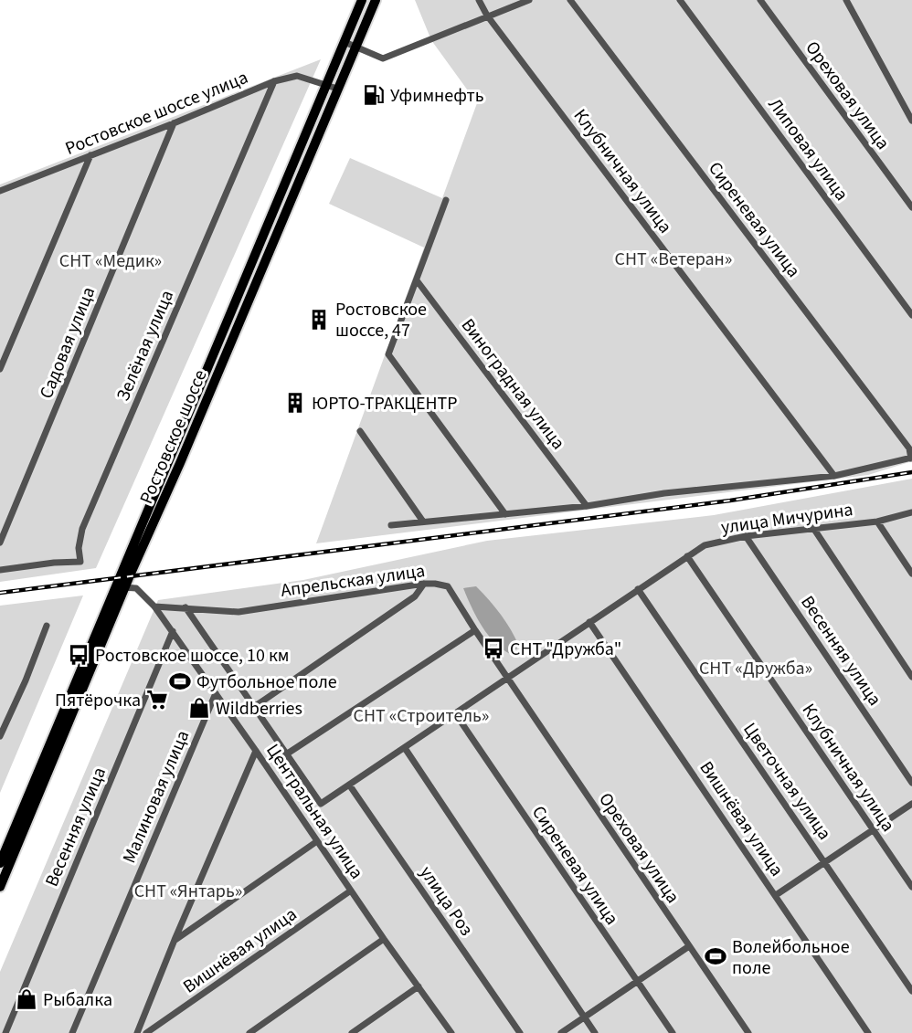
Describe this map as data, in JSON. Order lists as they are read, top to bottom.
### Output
{
  "streets": {
    "highway": ["Ростовское шоссе"],
    "street": [
      "Ореховая улица",
      "Ростовское шоссе улица",
      "Липовая улица",
      "Клубничная улица",
      "Сиреневая улица",
      "Садовая улица",
      "Зелёная улица",
      "Виноградная улица",
      "улица Мичурина",
      "Апрельская улица",
      "Весенняя улица",
      "Цветочная улица",
      "Малиновая улица",
      "Центральная улица",
      "Вишнёвая улица",
      "улица Роз"
    ]
  },
  "crossings": [
    ["Ореховая улица", "улица Мичурина"],
    ["Ореховая улица", "Апрельская улица"],
    ["Ростовское шоссе улица", "Садовая улица"],
    ["Ростовское шоссе улица", "Зелёная улица"],
    ["Ростовское шоссе улица", "Ростовское шоссе"],
    ["Клубничная улица", "улица Мичурина"],
    ["Сиреневая улица", "улица Мичурина"],
    ["Ростовское шоссе", "Центральная улица"],
    ["улица Мичурина", "Апрельская улица"],
    ["улица Мичурина", "Весенняя улица"],
    ["улица Мичурина", "Цветочная улица"],
    ["улица Мичурина", "Вишнёвая улица"],
    ["улица Мичурина", "улица Роз"],
    ["Апрельская улица", "Центральная улица"],
    ["Весенняя улица", "Центральная улица"],
    ["Малиновая улица", "Центральная улица"],
    ["Центральная улица", "Вишнёвая улица"]
  ],
  "parks": [
    "СНТ «Ветеран»",
    "СНТ «Медик»",
    "СНТ «Дружба»",
    "СНТ «Строитель»",
    "СНТ «Янтарь»"
  ],
  "places": {
    "fuel station": ["Уфимнефть"],
    "building": ["Ростовское шоссе, 47", "ЮРТО-ТРАКЦЕНТР"],
    "bus stop": ["СНТ \"Дружба\"", "Ростовское шоссе, 10 км"],
    "sports": ["Футбольное поле", "Волейбольное поле"],
    "supermarket": ["Пятёрочка"],
    "shop": ["Wildberries", "Рыбалка"]
  }
}
